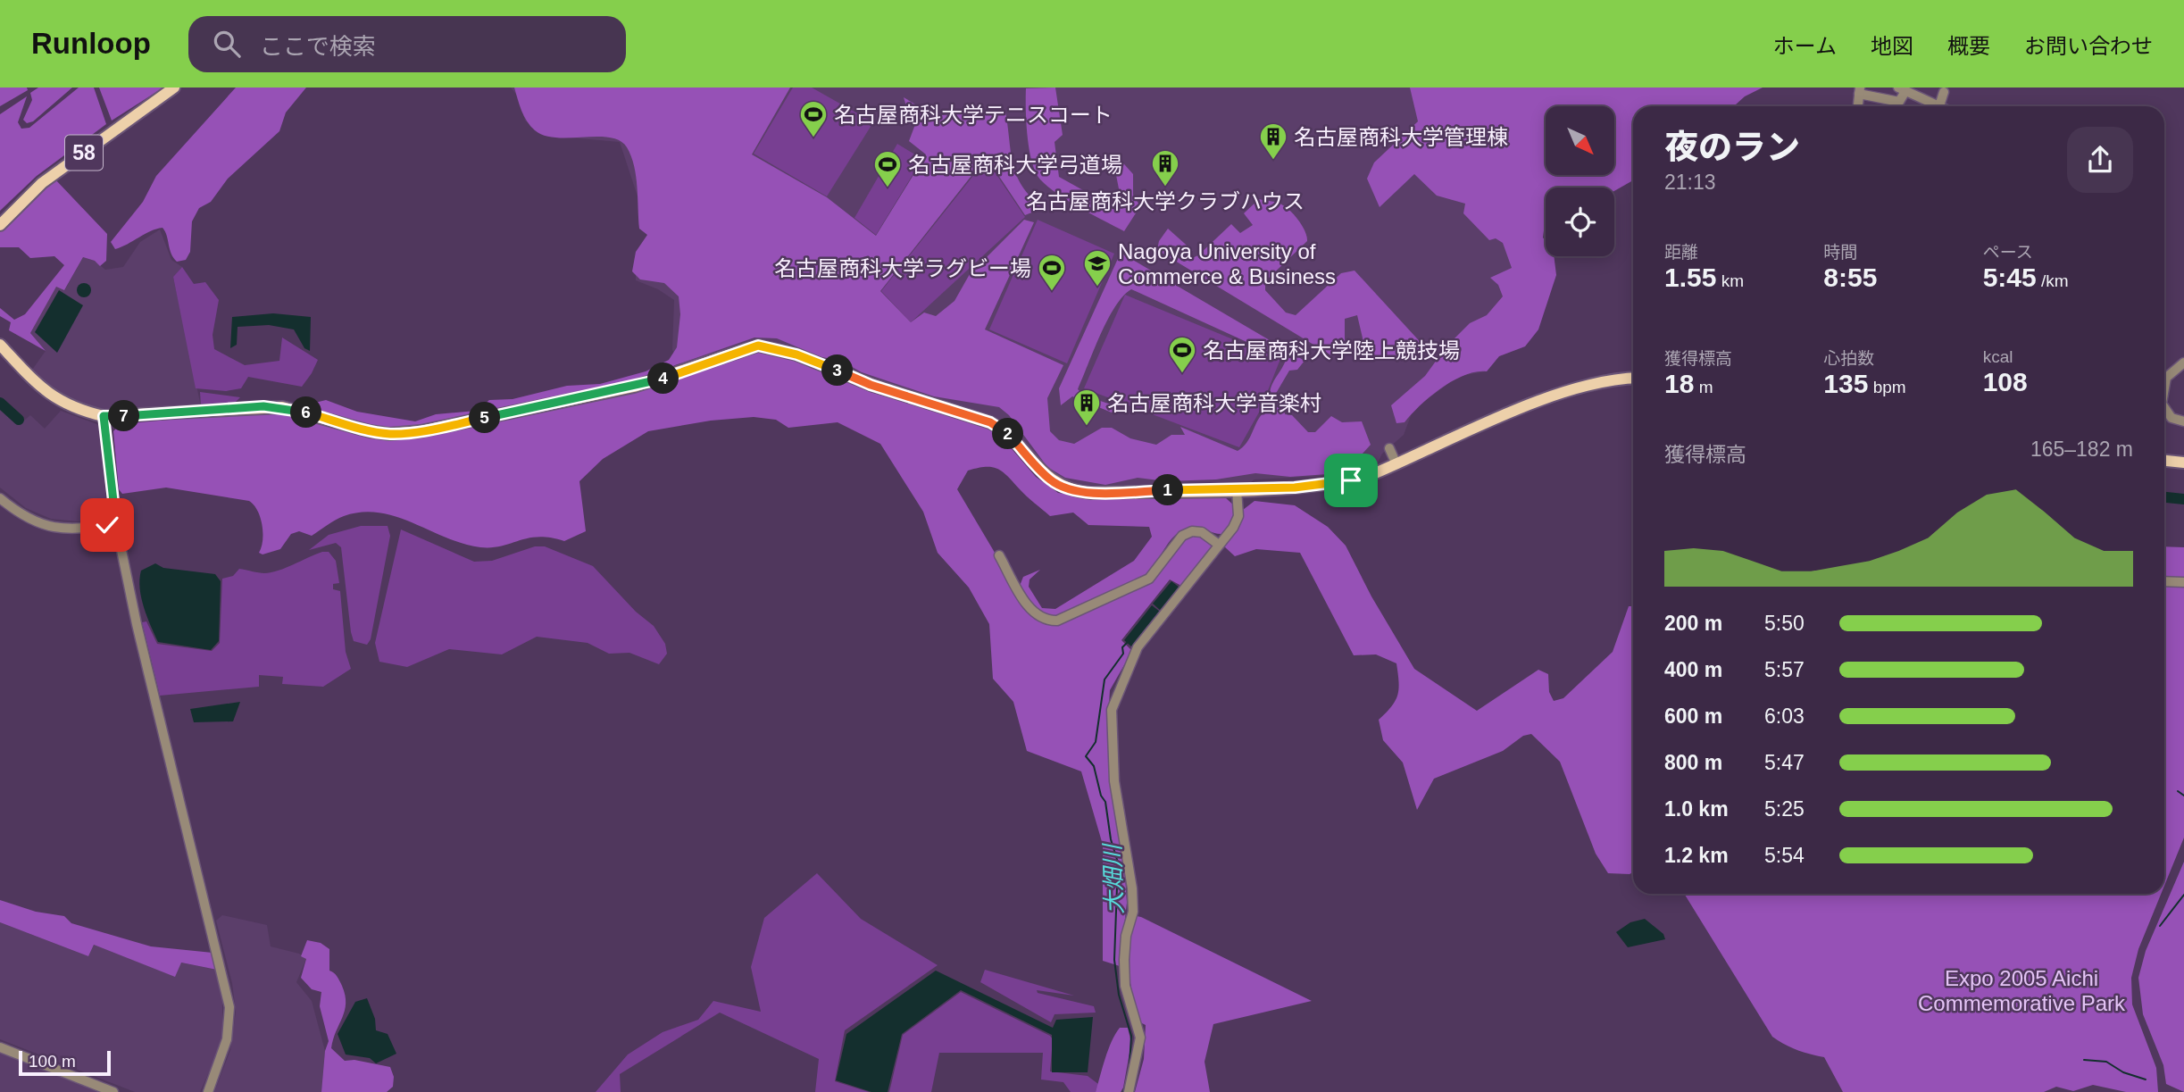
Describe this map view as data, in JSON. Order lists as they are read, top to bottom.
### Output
{
  "streets": {
    "main road": ["58"]
  },
  "water": ["大畑川"],
  "parks": ["Expo 2005 Aichi Commemorative Park"],
  "places": {
    "sports": [
      "名古屋商科大学テニスコート",
      "名古屋商科大学弓道場",
      "名古屋商科大学ラグビー場",
      "名古屋商科大学陸上競技場"
    ],
    "building": ["名古屋商科大学管理棟", "名古屋商科大学クラブハウス", "名古屋商科大学音楽村"],
    "school or university": ["Nagoya University of Commerce & Business"]
  },
  "scale_bar": "100 m",
  "north": "bottom right",
  "page": {
    "header": "Runloop",
    "search": "ここで検索",
    "nav": [
      "ホーム",
      "地図",
      "概要",
      "お問い合わせ"
    ],
    "heading": ["夜のラン", "21:13"],
    "stats": [
      ["距離", "1.55 km"],
      ["時間", "8:55"],
      ["ペース", "5:45 /km"],
      ["獲得標高", "18 m"],
      ["心拍数", "135 bpm"],
      ["kcal", "108"]
    ],
    "pins": [
      "3",
      "4",
      "6",
      "7",
      "5",
      "2",
      "1"
    ],
    "chart": ["獲得標高", "165–182 m"],
    "list": [
      {
        "name": "200 m",
        "note": "5:50"
      },
      {
        "name": "400 m",
        "note": "5:57"
      },
      {
        "name": "600 m",
        "note": "6:03"
      },
      {
        "name": "800 m",
        "note": "5:47"
      },
      {
        "name": "1.0 km",
        "note": "5:25"
      },
      {
        "name": "1.2 km",
        "note": "5:54"
      }
    ],
    "scale": "100 m"
  }
}
